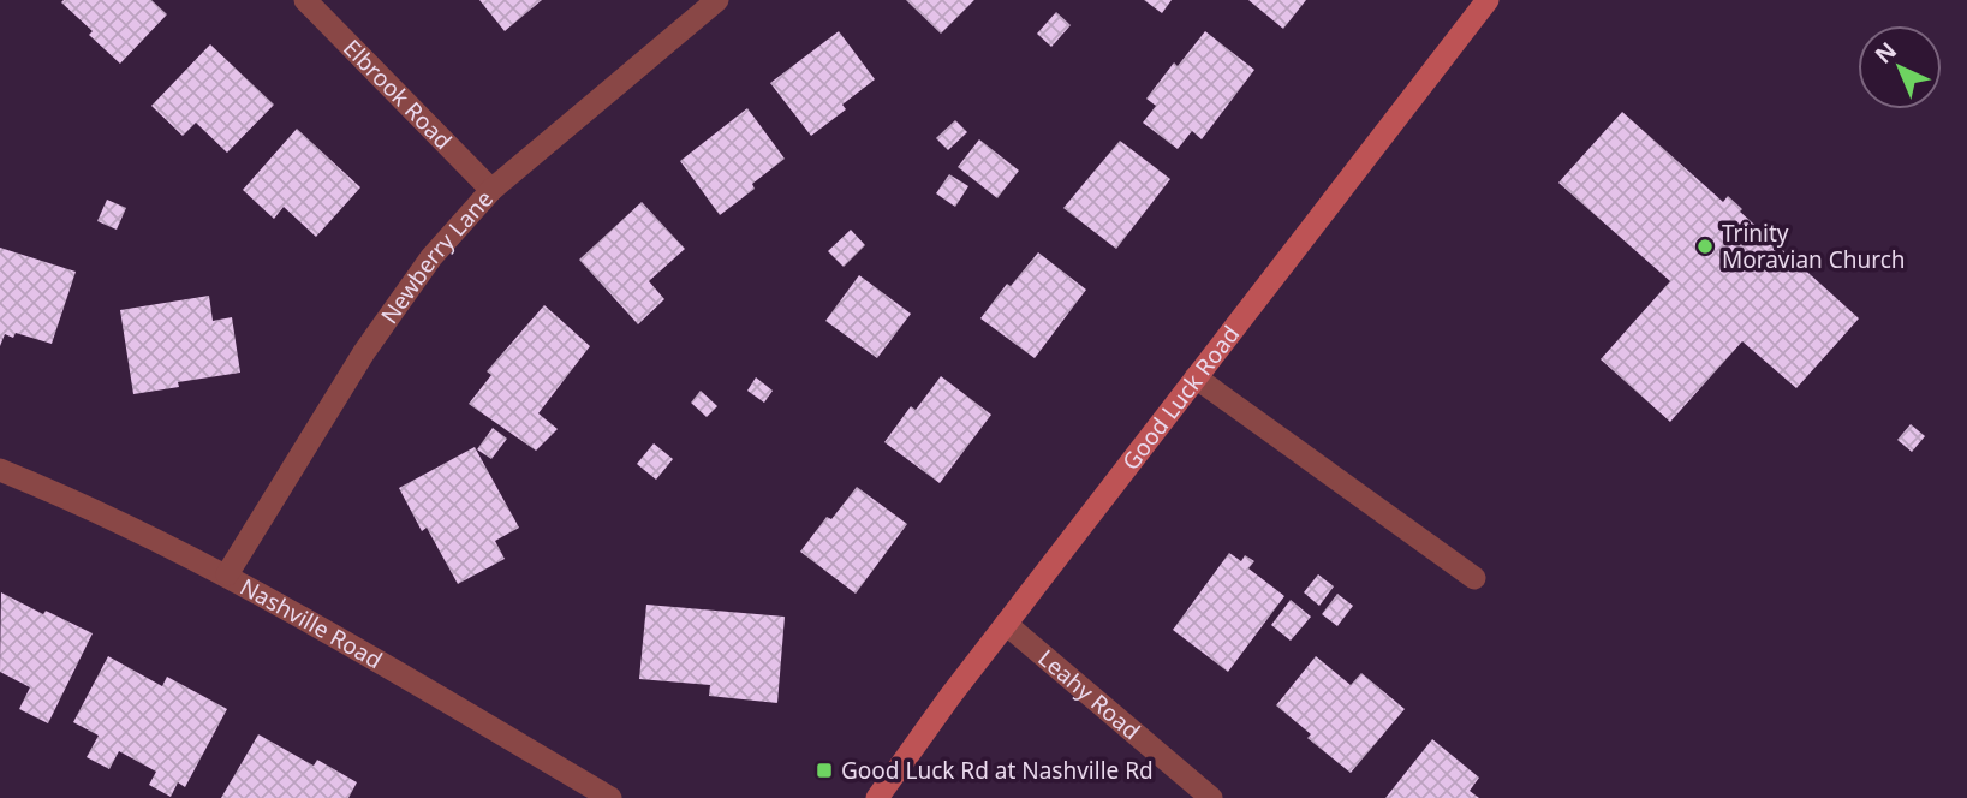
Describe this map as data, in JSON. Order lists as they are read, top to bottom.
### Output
{
  "streets": {
    "main road": ["Good Luck Road"],
    "street": [
      "Elbrook Road",
      "Newberry Lane",
      "Nashville Road",
      "Leahy Road"
    ]
  },
  "crossings": [
    ["Elbrook Road", "Newberry Lane"],
    ["Newberry Lane", "Nashville Road"],
    ["Good Luck Road", "Leahy Road"]
  ],
  "places": {
    "other": ["Trinity Moravian Church"],
    "transit": ["Good Luck Rd at Nashville Rd"]
  },
  "north": "top left"
}
